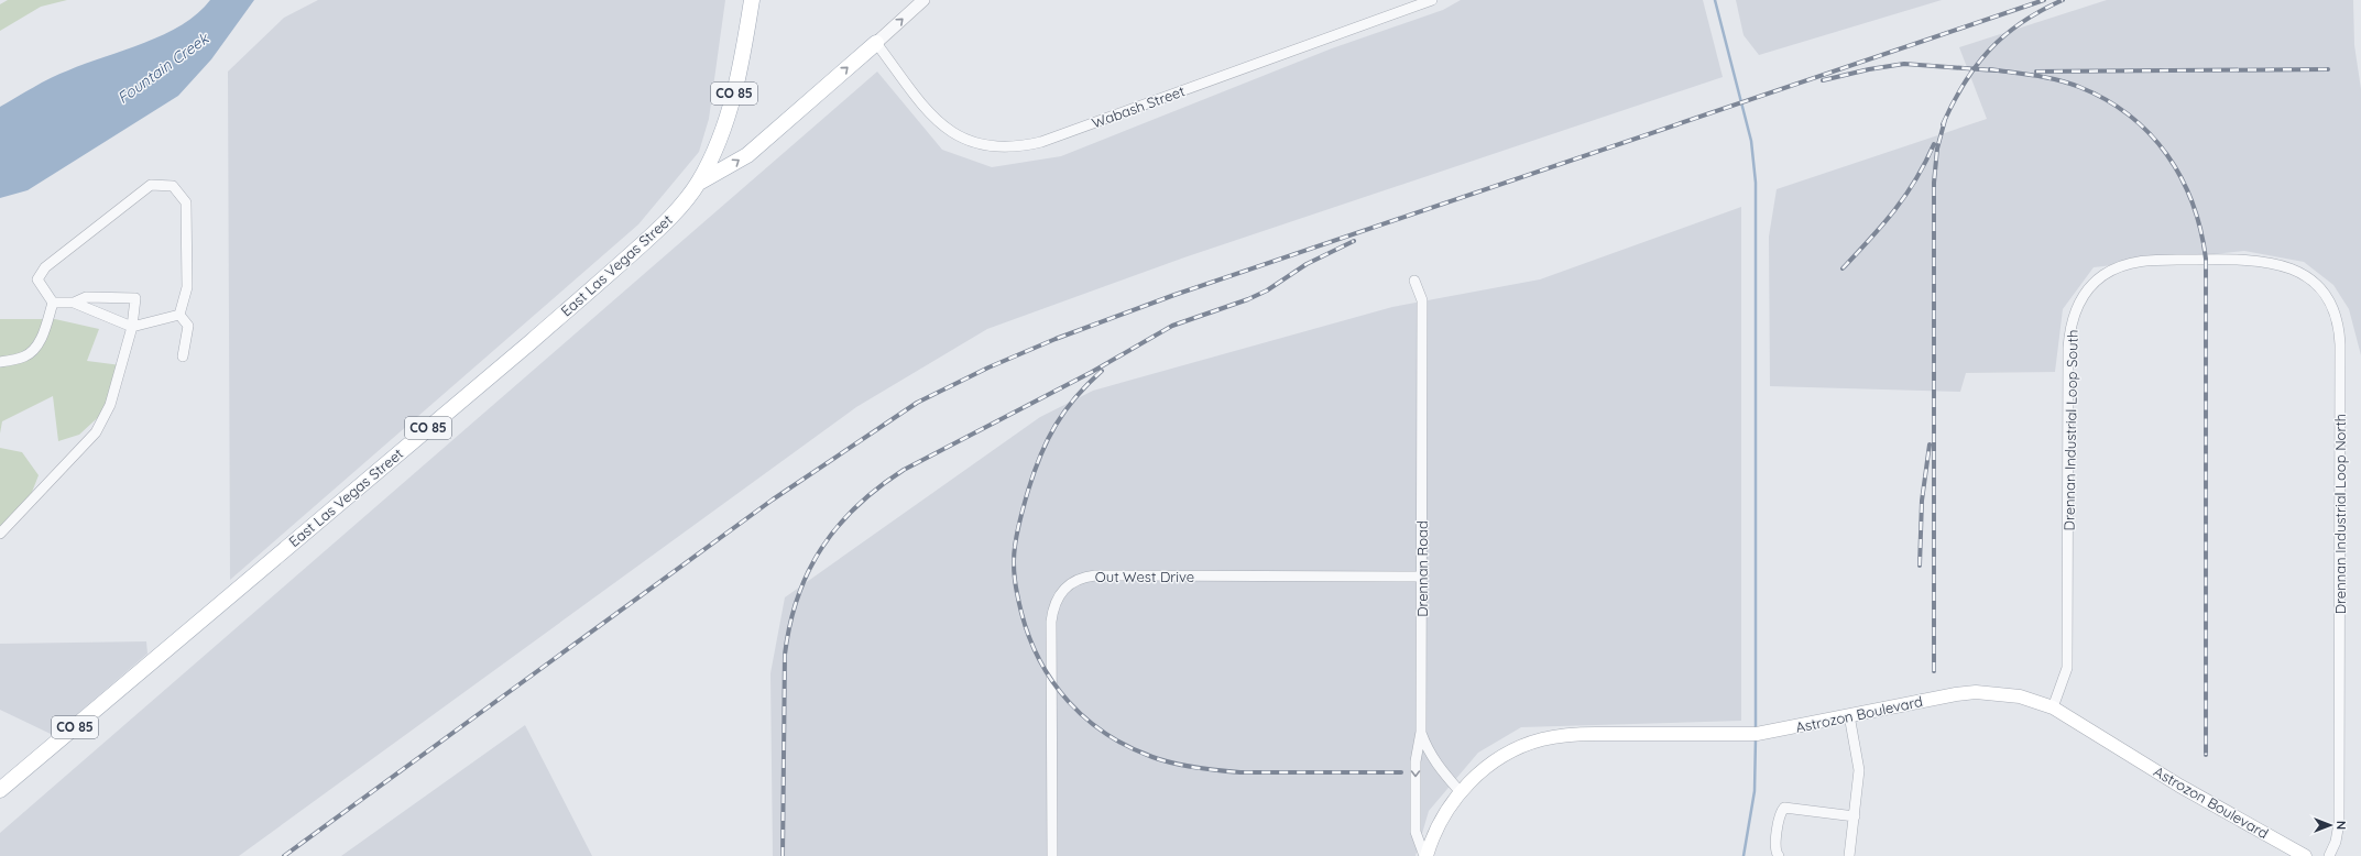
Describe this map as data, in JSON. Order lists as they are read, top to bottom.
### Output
{
  "streets": {
    "main road": ["CO 85", "East Las Vegas Street", "Astrozon Boulevard"],
    "street": [
      "Wabash Street",
      "Drennan Industrial Loop South",
      "Drennan Industrial Loop North",
      "Drennan Road",
      "Out West Drive"
    ]
  },
  "crossings": [
    ["Drennan Industrial Loop South", "Drennan Industrial Loop North"],
    ["Drennan Industrial Loop South", "Astrozon Boulevard"],
    ["Drennan Road", "Out West Drive"],
    ["Drennan Road", "Astrozon Boulevard"]
  ],
  "water": ["Fountain Creek"],
  "north": "right"
}
